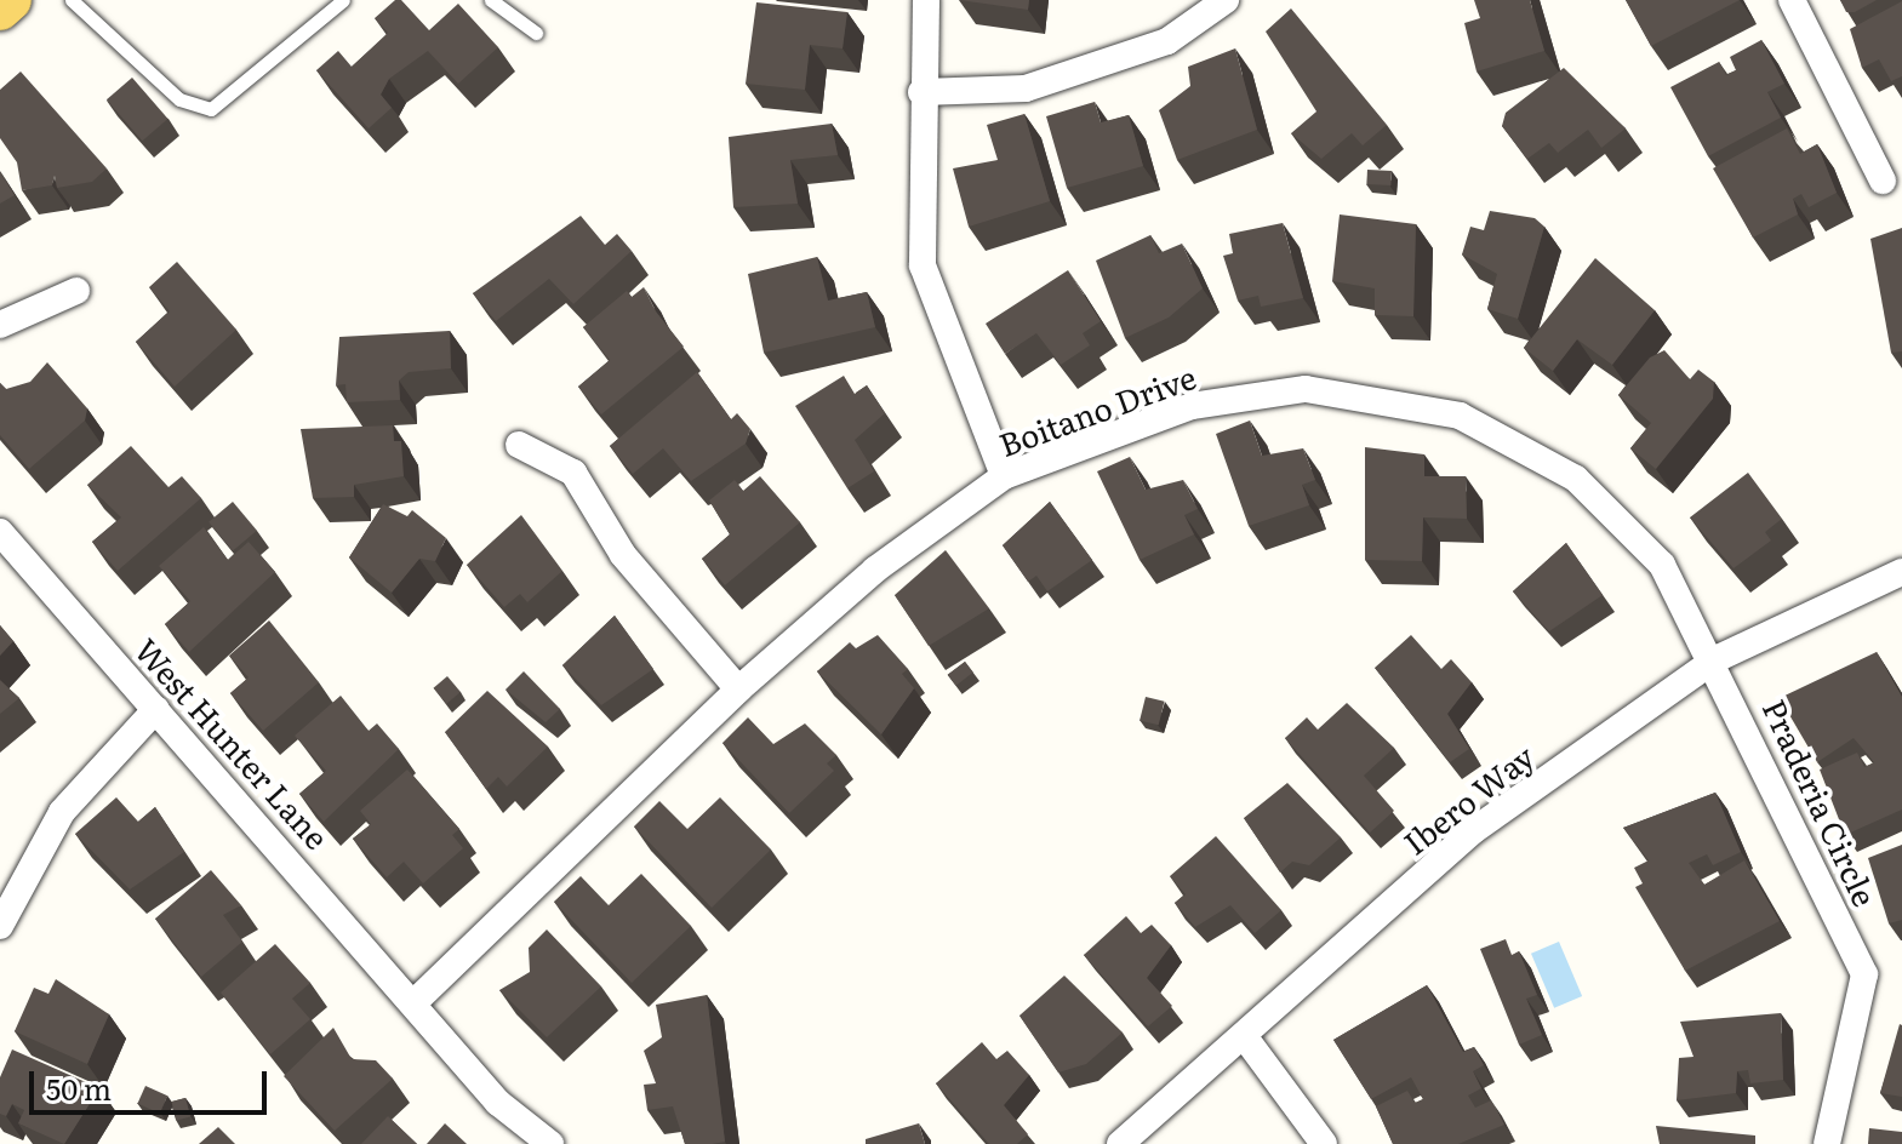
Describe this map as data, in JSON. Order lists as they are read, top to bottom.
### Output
{
  "streets": {
    "street": [
      "Boitano Drive",
      "West Hunter Lane",
      "Ibero Way",
      "Praderia Circle"
    ]
  },
  "crossings": [
    ["Boitano Drive", "West Hunter Lane"],
    ["Boitano Drive", "Ibero Way"],
    ["Boitano Drive", "Praderia Circle"],
    ["Ibero Way", "Praderia Circle"]
  ],
  "scale_bar": "50 m"
}
